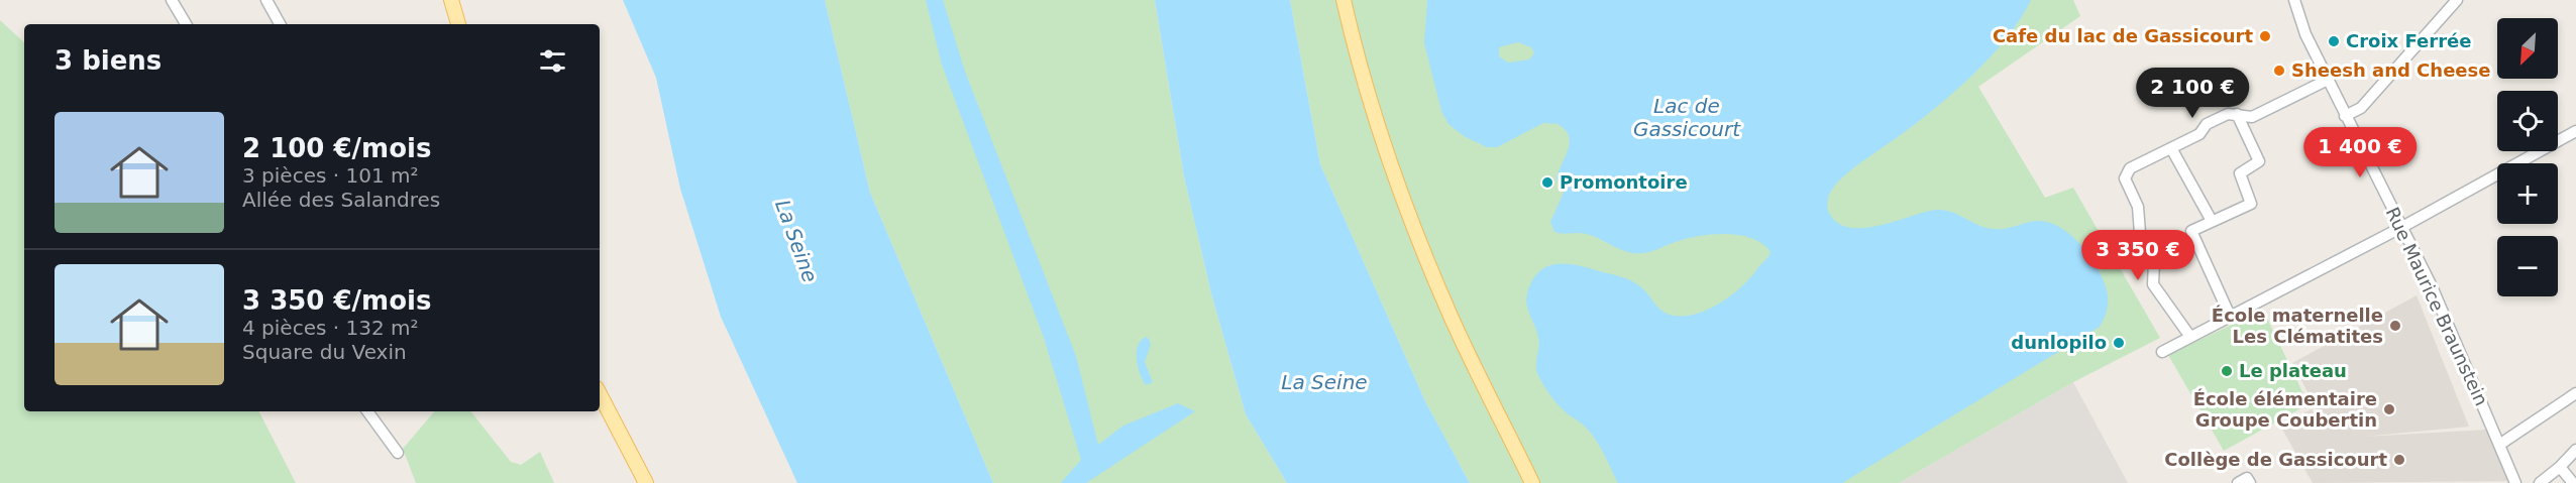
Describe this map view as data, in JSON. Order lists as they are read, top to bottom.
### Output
{
  "streets": {
    "street": ["Rue Maurice Braunstein"]
  },
  "water": ["Lac de Gassicourt", "La Seine"],
  "places": [
    "Cafe du lac de Gassicourt",
    "Croix Ferrée",
    "Sheesh and Cheese",
    "Promontoire",
    "École maternelle Les Clématites",
    "dunlopilo",
    "Le plateau",
    "École élémentaire Groupe Coubertin",
    "Collège de Gassicourt"
  ],
  "north": "bottom left",
  "page": {
    "map_buttons": ["+", "−"],
    "heading": "3 biens",
    "price": ["2 100 €", "1 400 €", "3 350 €"],
    "list": [
      {
        "name": "2 100 €/mois",
        "note": "3 pièces · 101 m² · Allée des Salandres"
      },
      {
        "name": "3 350 €/mois",
        "note": "4 pièces · 132 m² · Square du Vexin"
      }
    ]
  }
}
